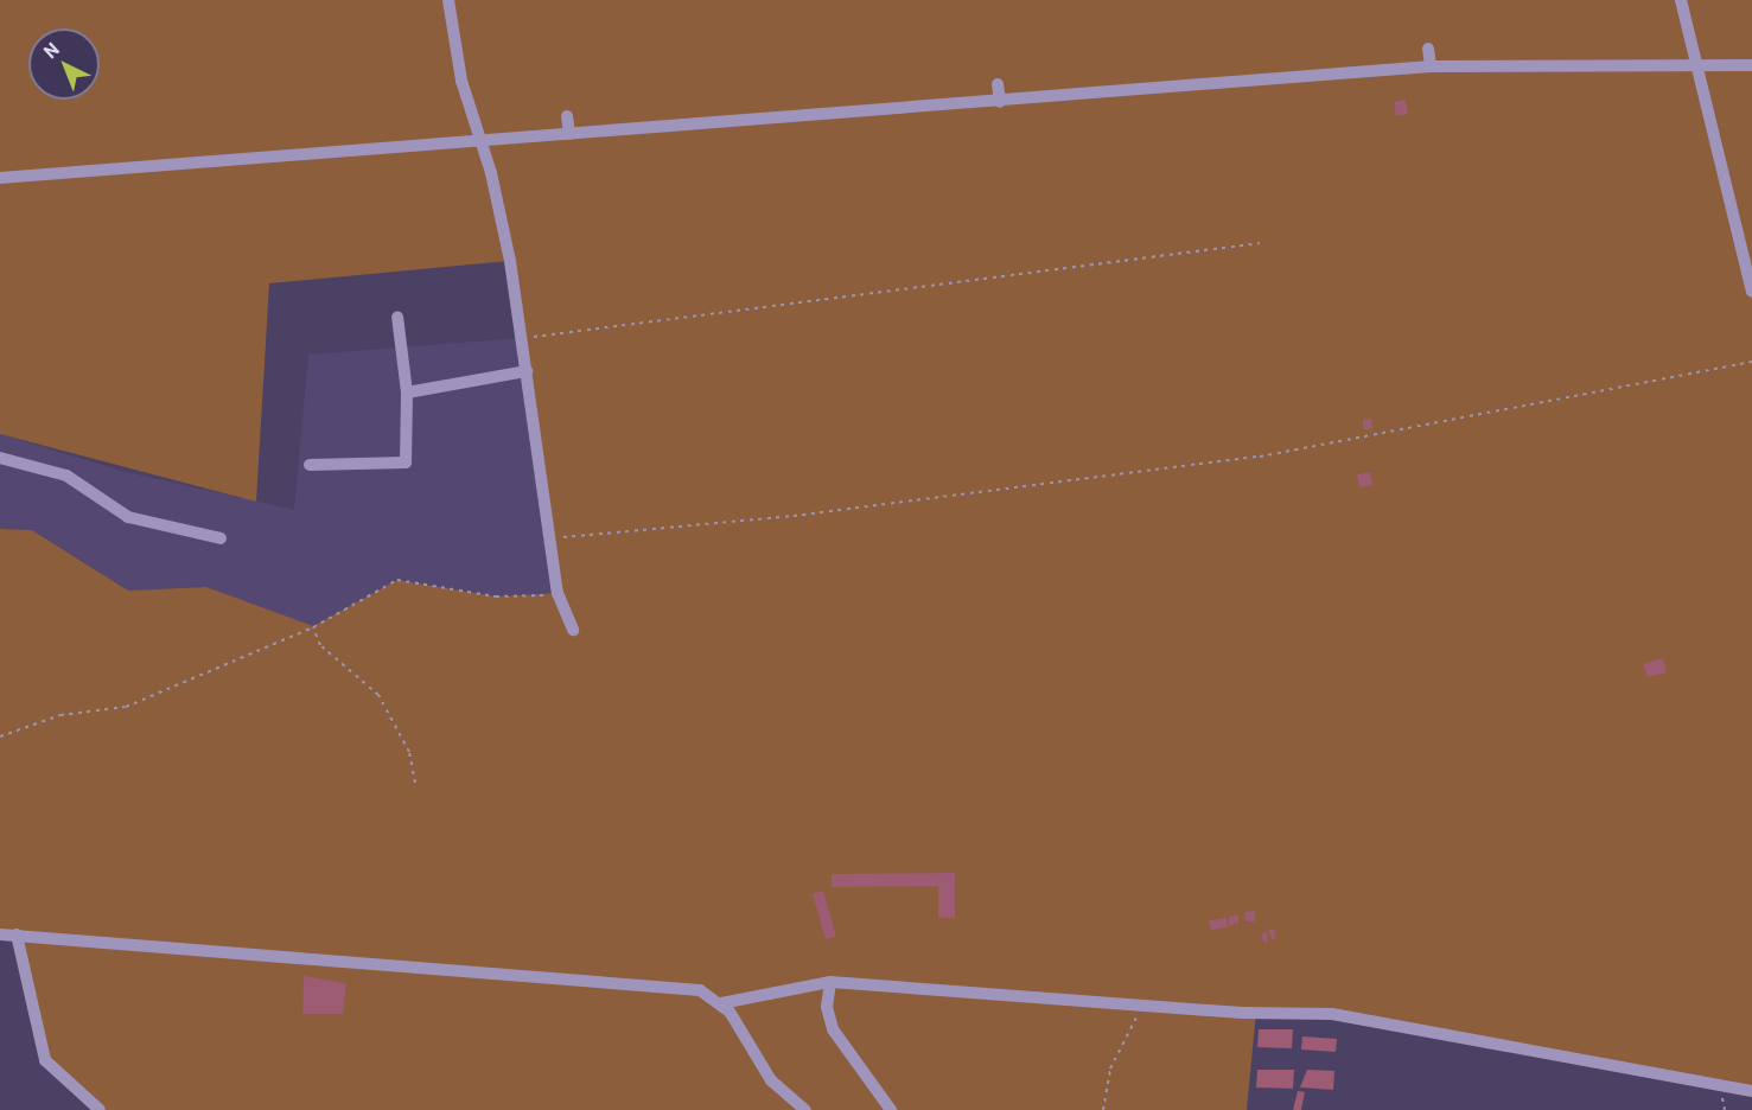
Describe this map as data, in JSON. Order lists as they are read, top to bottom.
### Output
{
  "north": "top left"
}
